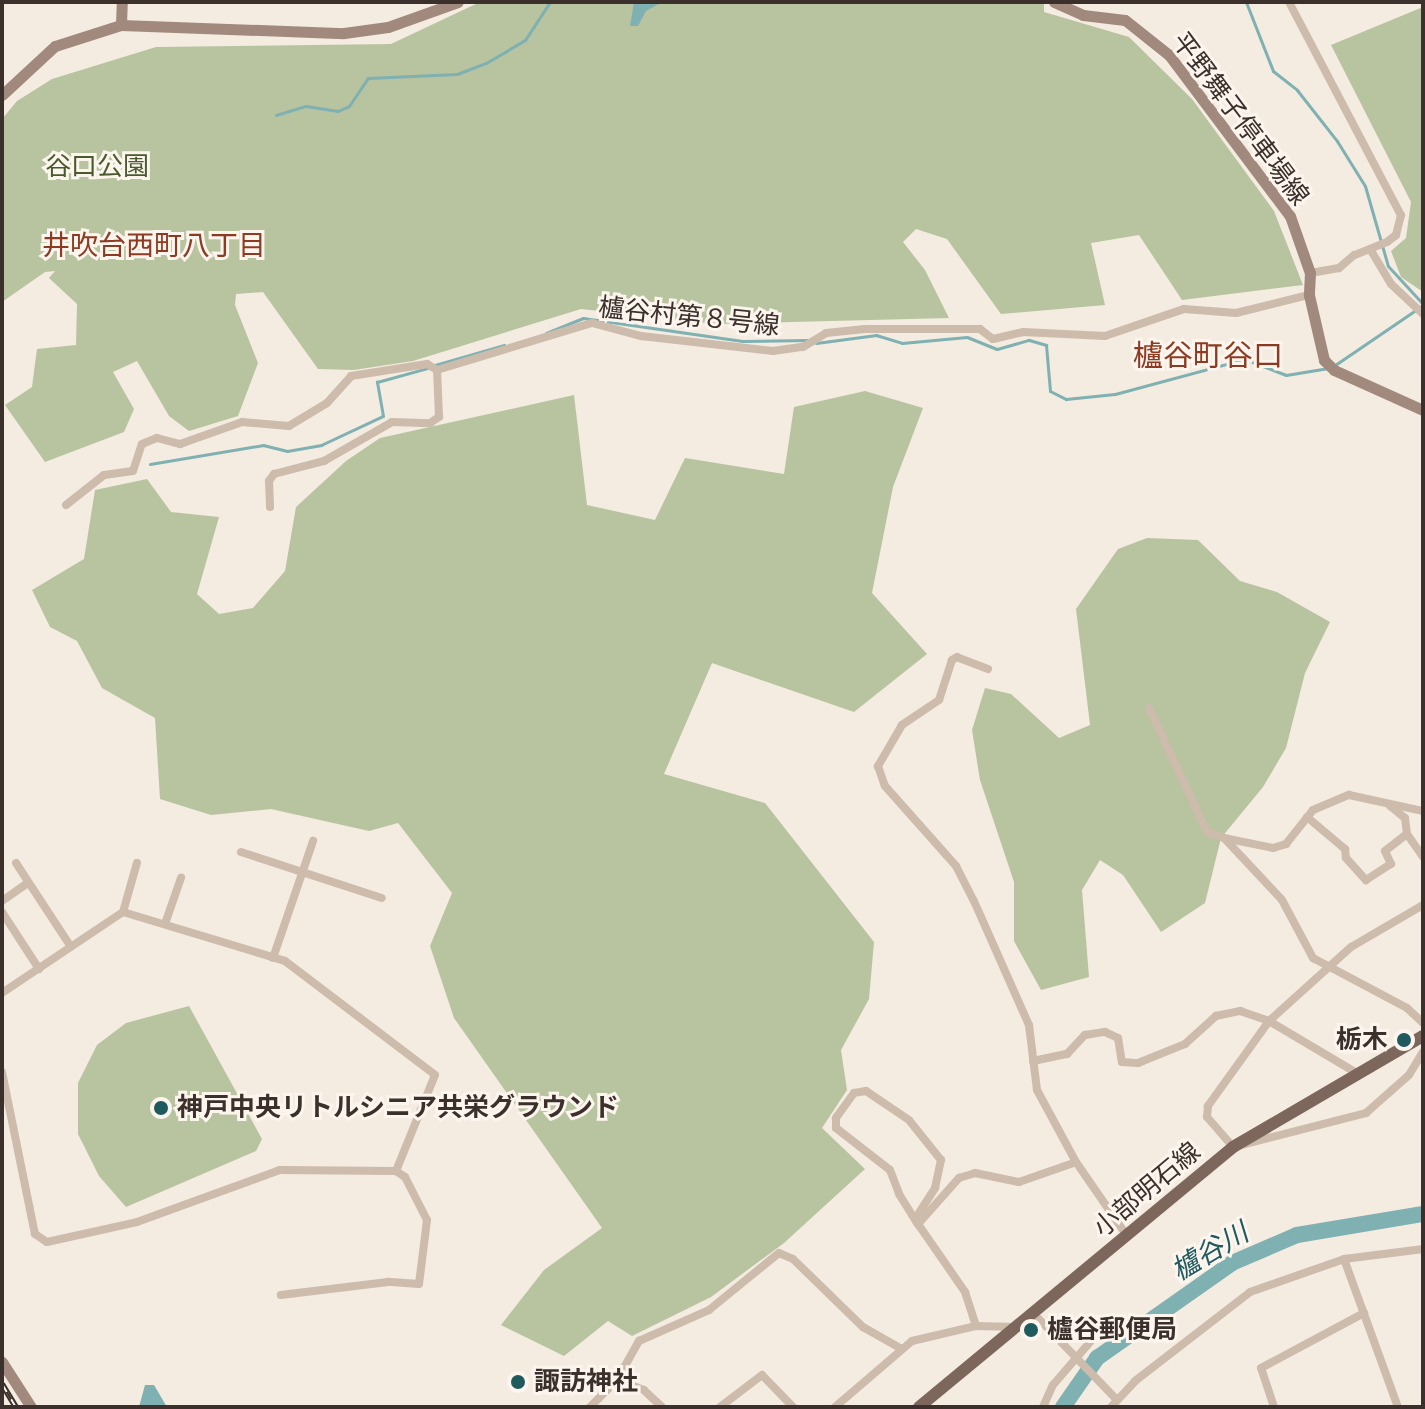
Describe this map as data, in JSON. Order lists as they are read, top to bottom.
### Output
{
  "streets": {
    "main road": ["平野舞子停車場線", "小部明石線"],
    "street": ["櫨谷村第８号線"]
  },
  "crossings": [
    ["平野舞子停車場線", "櫨谷村第８号線"]
  ],
  "districts": ["井吹台西町八丁目", "櫨谷町谷口"],
  "water": ["櫨谷川"],
  "parks": ["谷口公園"],
  "places": [
    "栃木",
    "神戸中央リトルシニア共栄グラウンド",
    "櫨谷郵便局",
    "諏訪神社"
  ]
}
